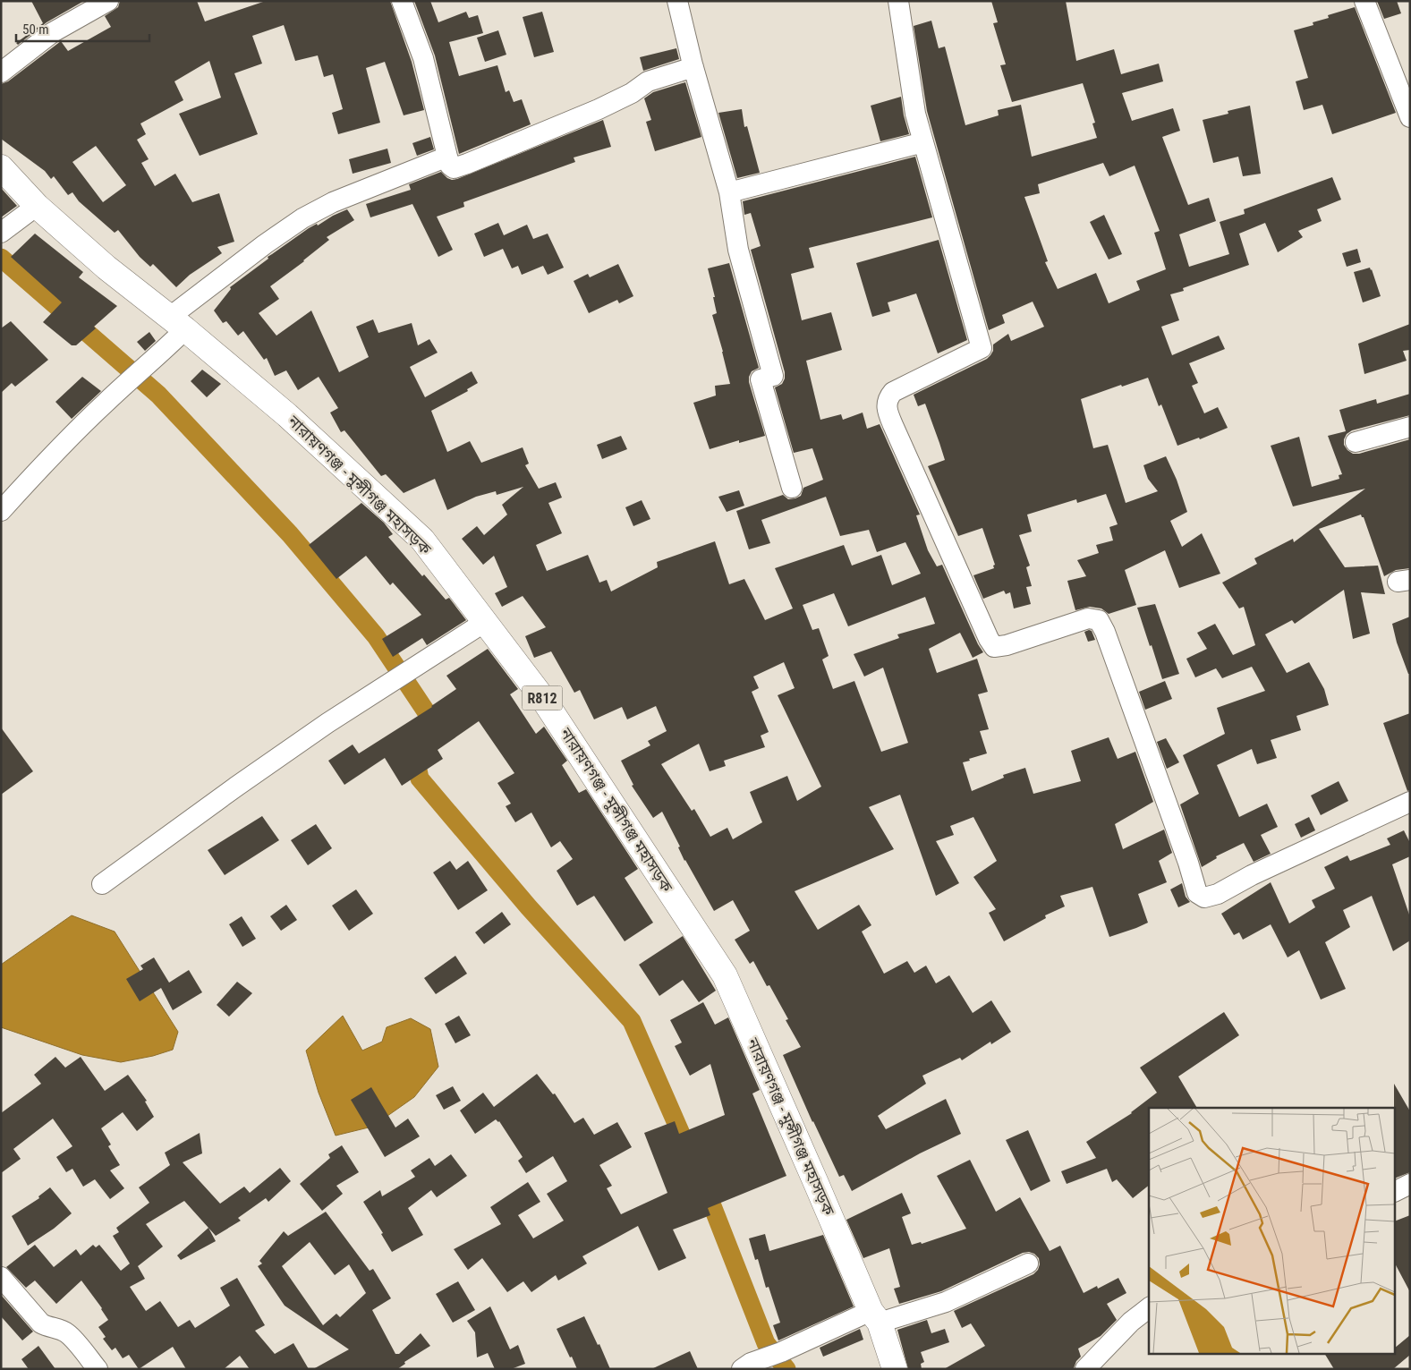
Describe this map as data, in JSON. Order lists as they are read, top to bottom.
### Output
{
  "streets": {
    "main road": ["নারায়ণগঞ্জ - মুন্সীগঞ্জ মহাসড়ক", "R812"]
  },
  "scale_bar": "50 m"
}
